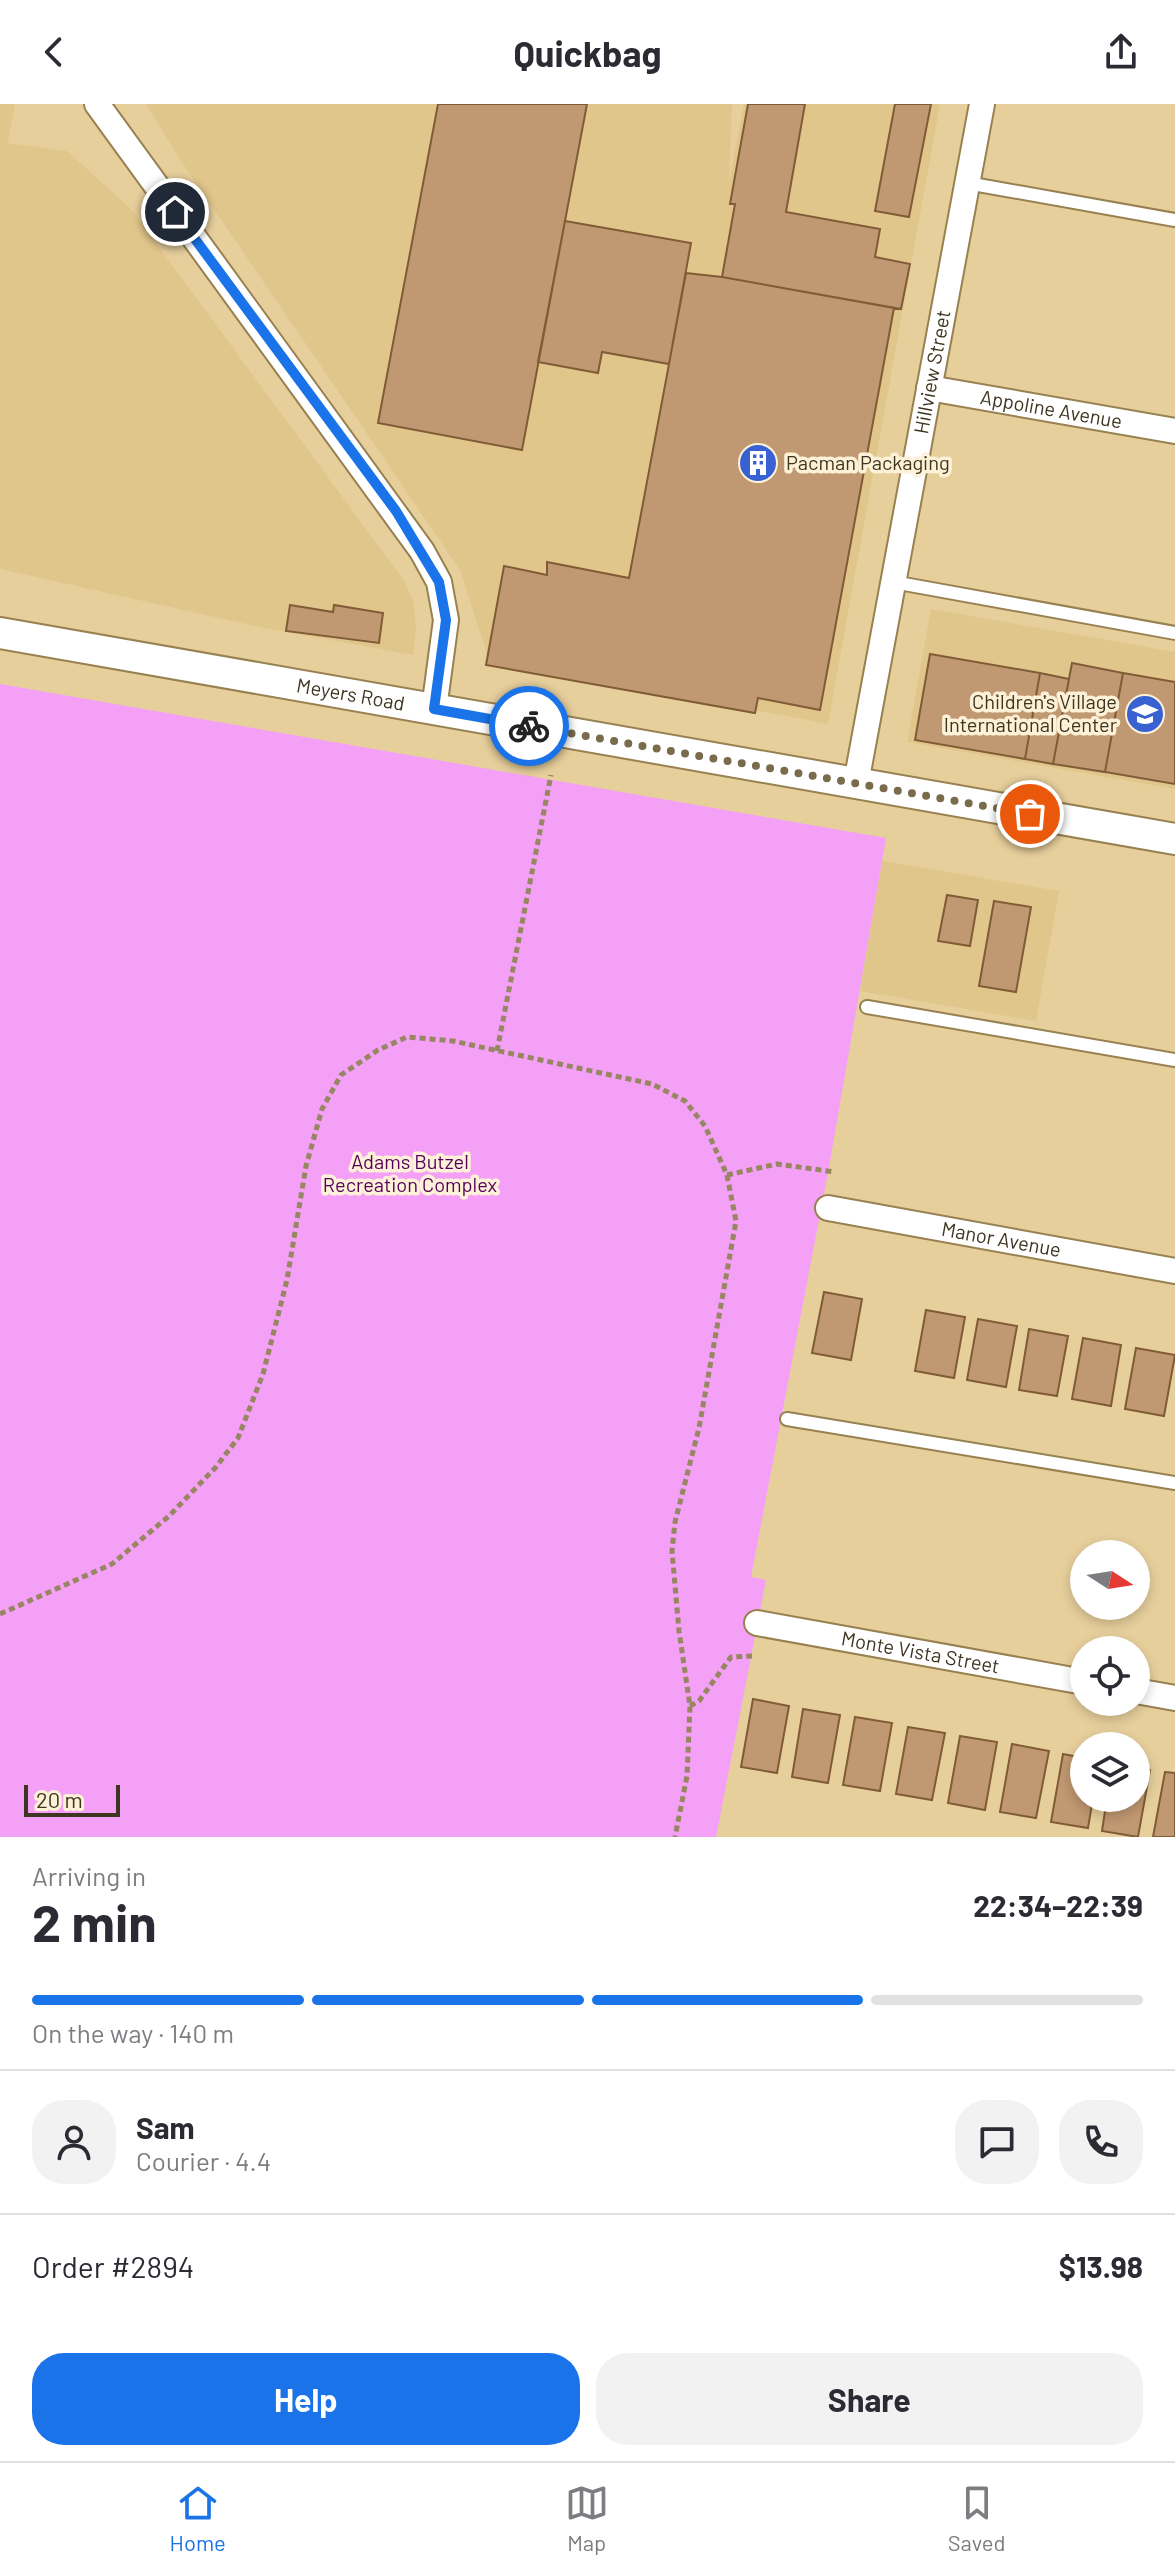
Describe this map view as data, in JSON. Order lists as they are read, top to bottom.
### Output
{
  "streets": {
    "street": [
      "Hillview Street",
      "Appoline Avenue",
      "Meyers Road",
      "Manor Avenue",
      "Monte Vista Street"
    ]
  },
  "crossings": [
    ["Hillview Street", "Appoline Avenue"],
    ["Hillview Street", "Meyers Road"]
  ],
  "parks": ["Adams Butzel Recreation Complex"],
  "places": {
    "building": ["Pacman Packaging"],
    "school or university": ["Children's Village International Center"]
  },
  "scale_bar": "20 m",
  "north": "right",
  "page": {
    "header": "Quickbag",
    "scale": "20 m",
    "heading": ["2 min", "Arriving in", "22:34–22:39"],
    "panel": [
      "Sam",
      "Courier · 4.4",
      "Order #2894",
      "$13.98"
    ],
    "bar": "On the way · 140 m",
    "buttons": ["Help", "Share"],
    "tabs": ["Home", "Map", "Saved"]
  }
}
